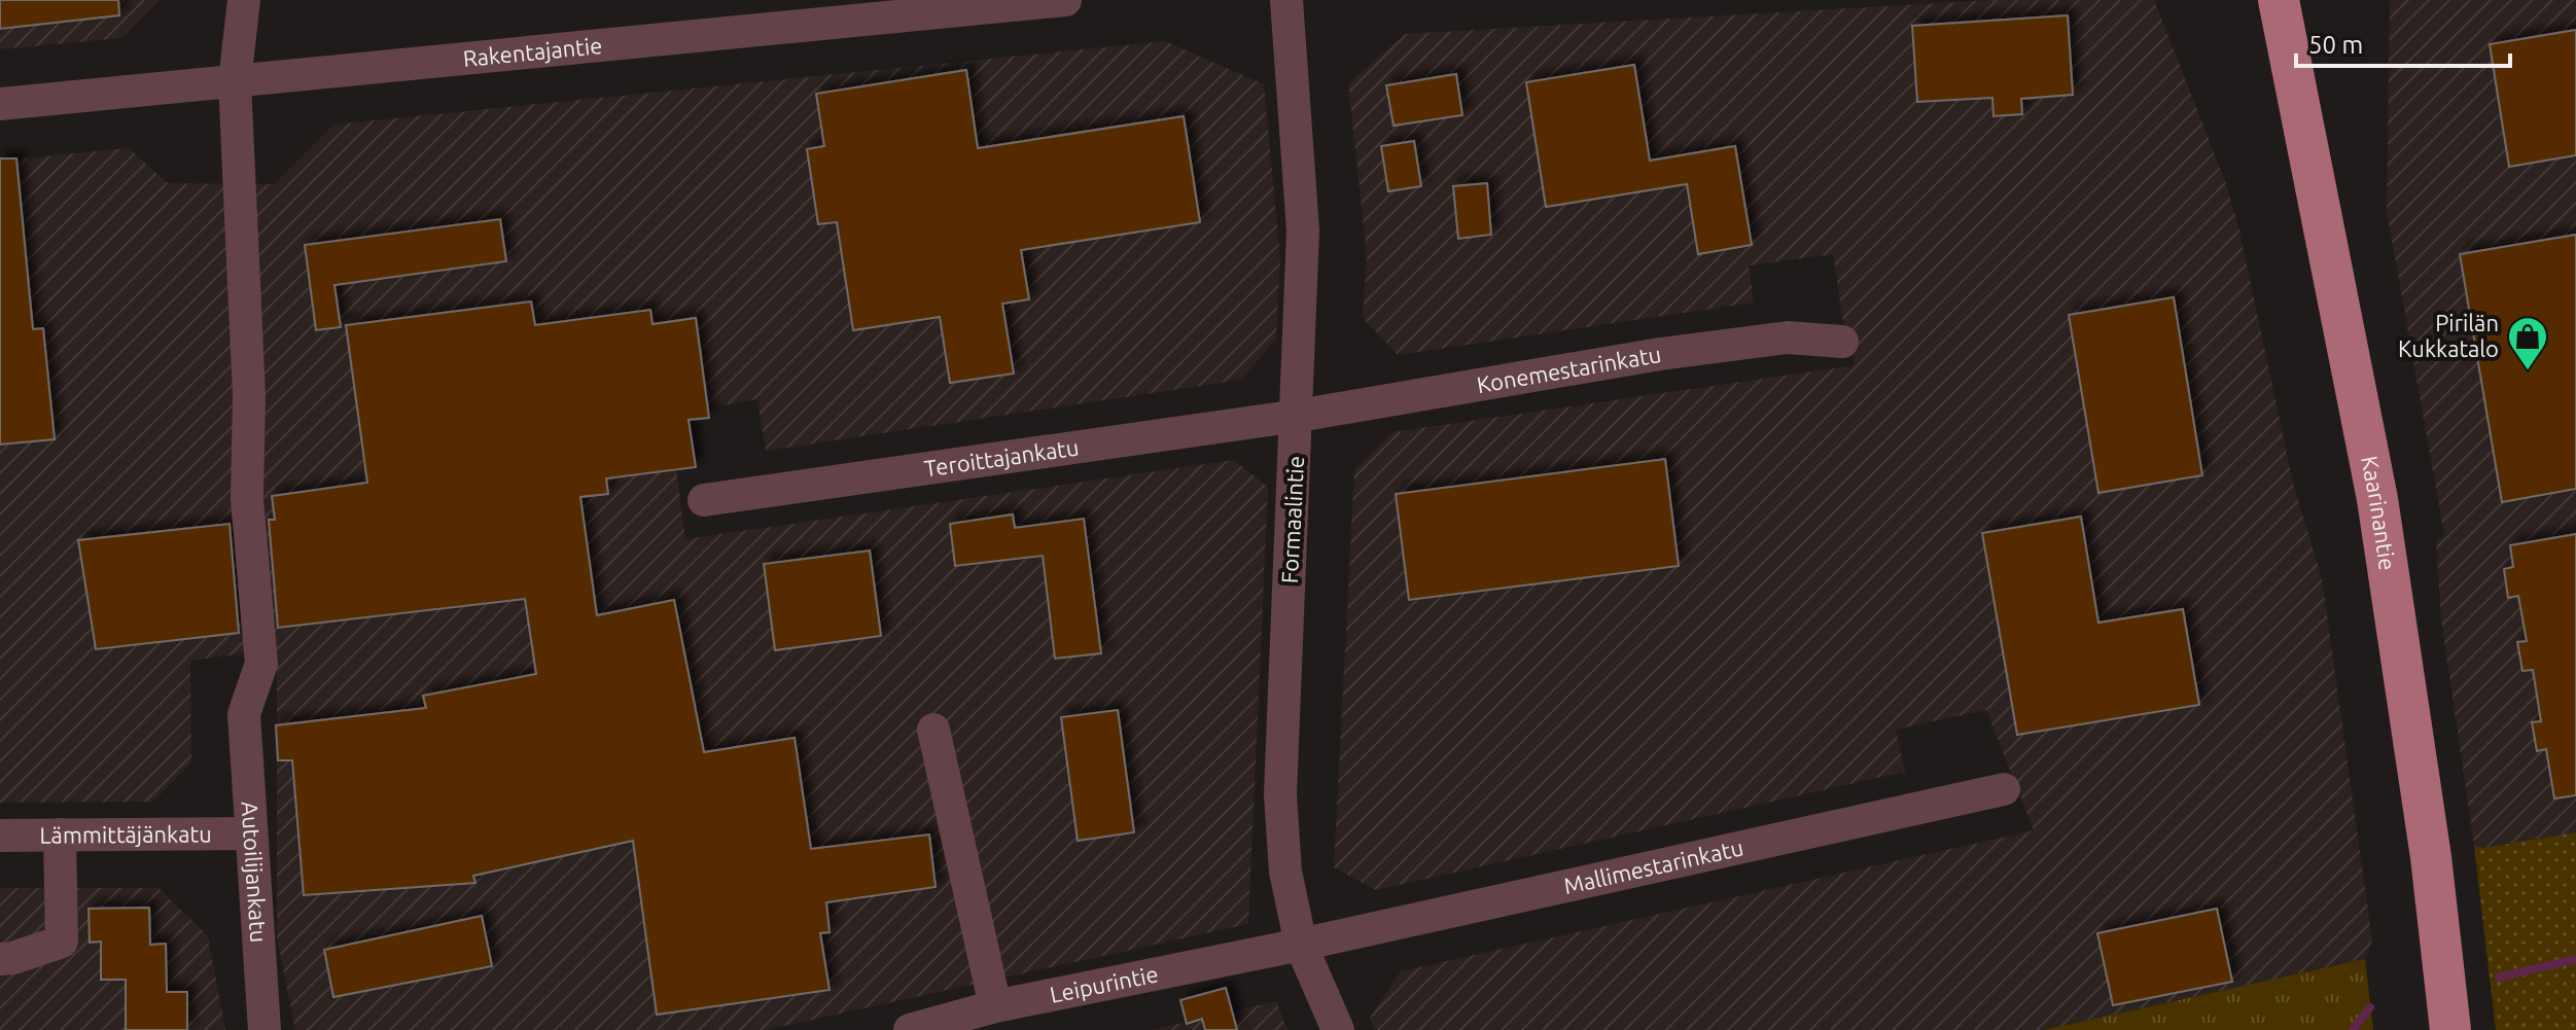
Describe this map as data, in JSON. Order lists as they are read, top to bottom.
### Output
{
  "streets": {
    "main road": ["Kaarinantie"],
    "street": [
      "Rakentajantie",
      "Konemestarinkatu",
      "Teroittajankatu",
      "Formaalintie",
      "Lämmittäjänkatu",
      "Mallimestarinkatu",
      "Autoilijankatu",
      "Leipurintie"
    ]
  },
  "crossings": [
    ["Rakentajantie", "Autoilijankatu"],
    ["Konemestarinkatu", "Teroittajankatu"],
    ["Konemestarinkatu", "Formaalintie"],
    ["Teroittajankatu", "Formaalintie"],
    ["Formaalintie", "Mallimestarinkatu"],
    ["Formaalintie", "Leipurintie"],
    ["Lämmittäjänkatu", "Autoilijankatu"],
    ["Mallimestarinkatu", "Leipurintie"]
  ],
  "places": {
    "shop": ["Pirilän Kukkatalo"]
  },
  "scale_bar": "50 m"
}
